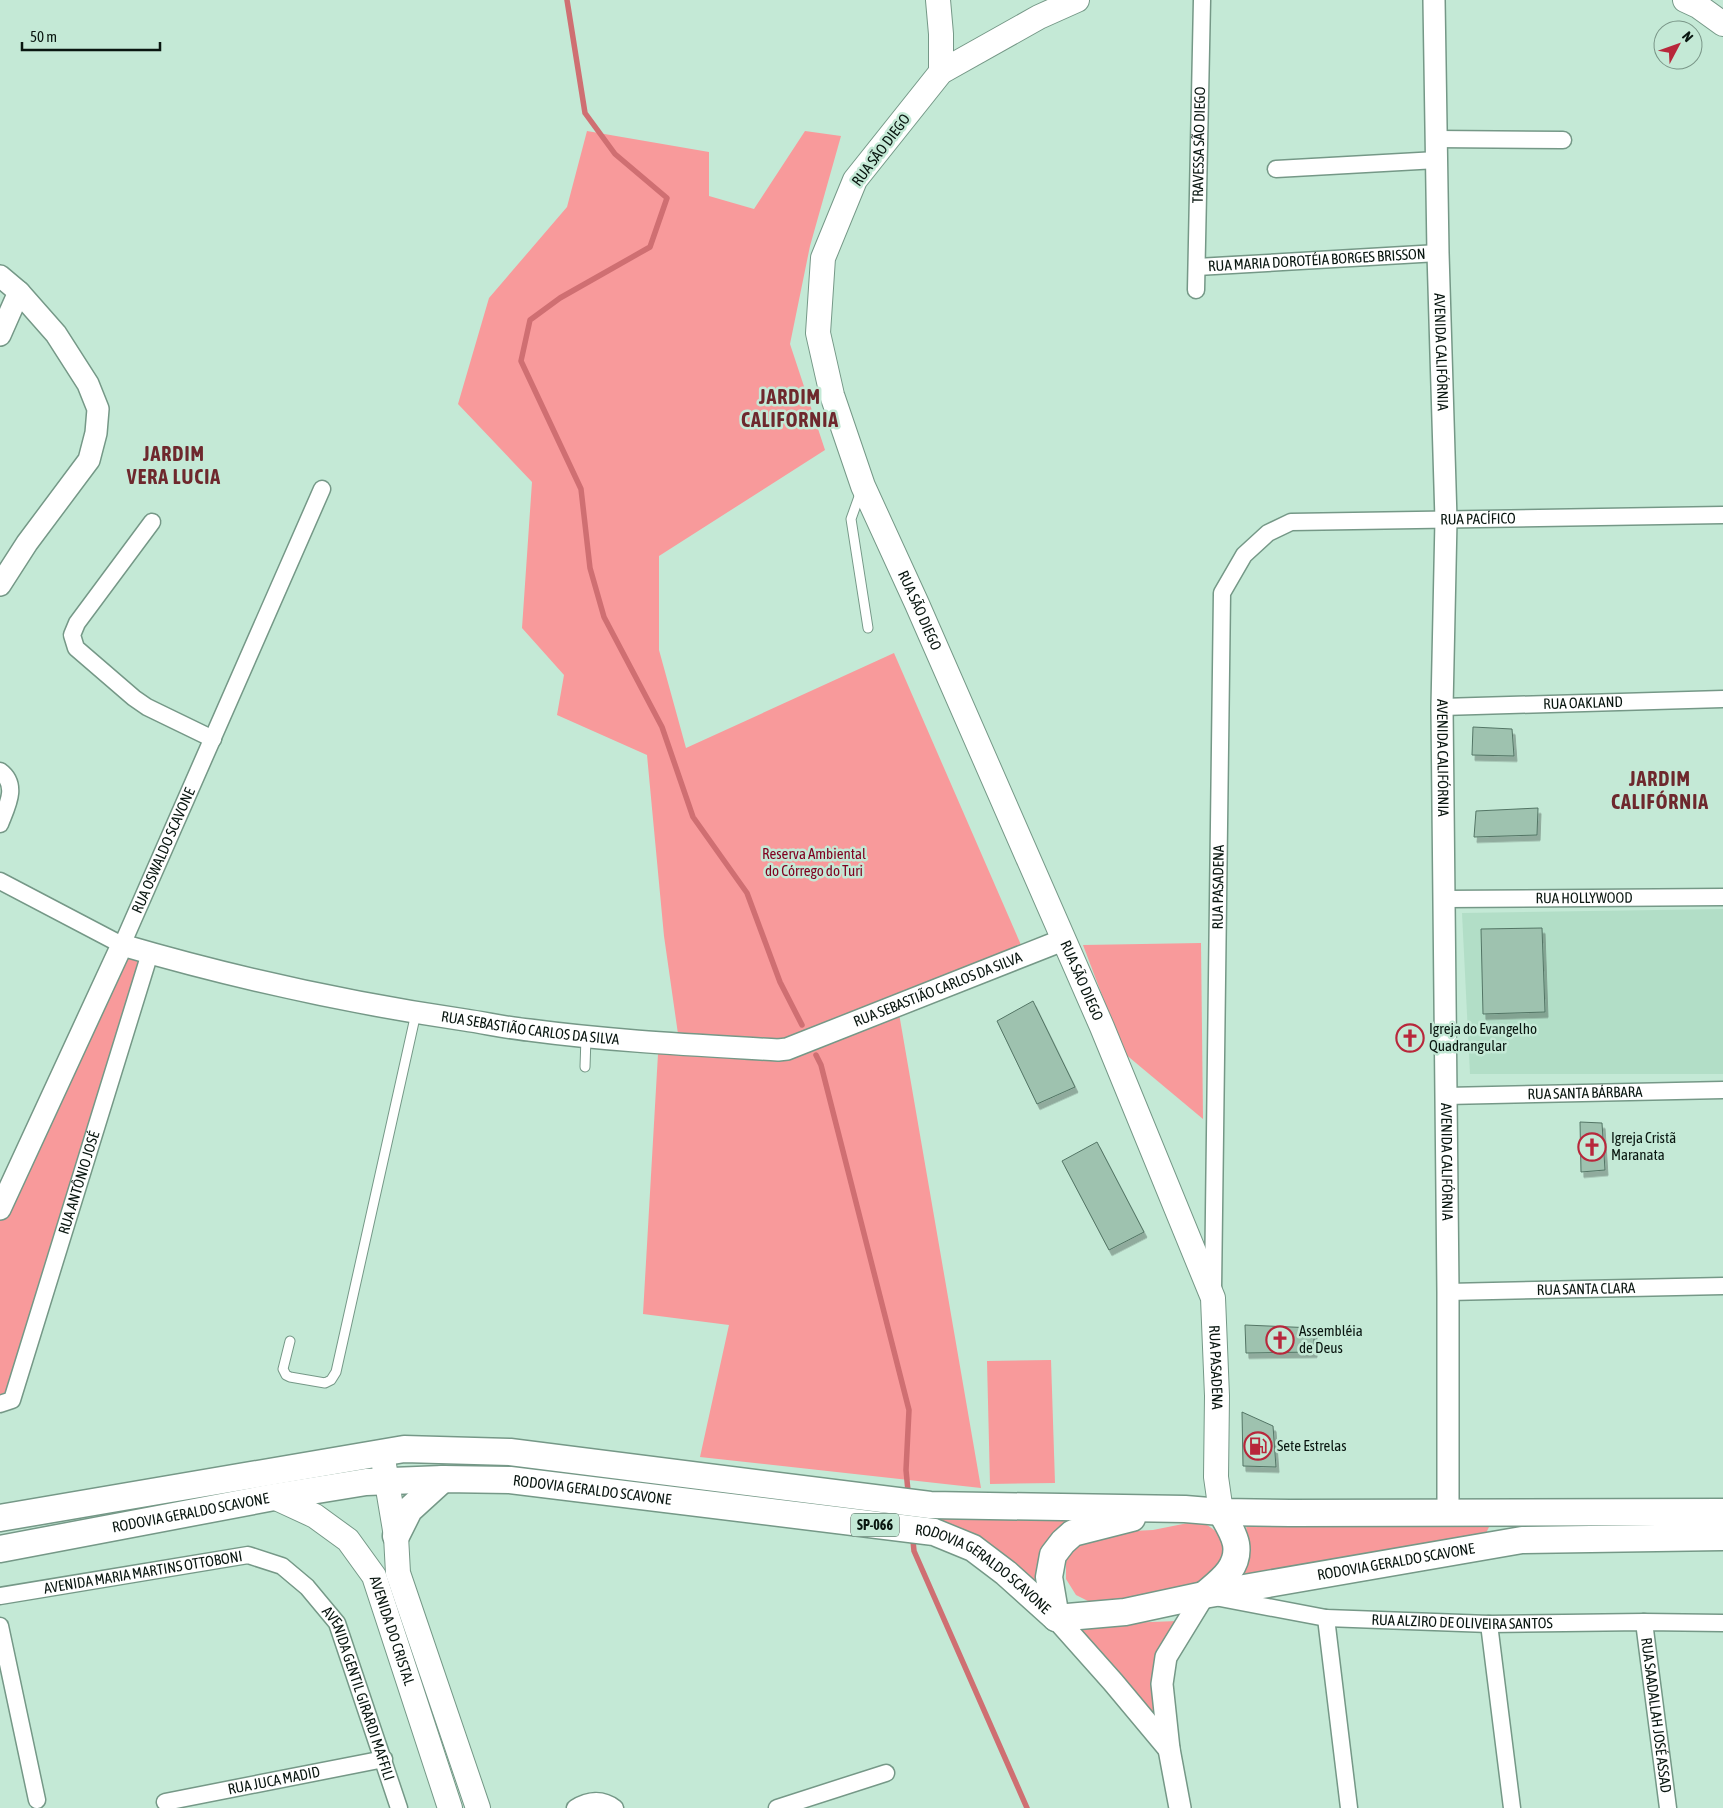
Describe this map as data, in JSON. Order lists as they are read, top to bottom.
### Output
{
  "streets": {
    "main road": [
      "RUA SÃO DIEGO",
      "RUA PASADENA",
      "RODOVIA GERALDO SCAVONE",
      "SP-066",
      "AVENIDA DO CRISTAL"
    ],
    "street": [
      "TRAVESSA SÃO DIEGO",
      "RUA MARIA DOROTÉIA BORGES BRISSON",
      "AVENIDA CALIFÓRNIA",
      "RUA PACÍFICO",
      "RUA OAKLAND",
      "RUA OSWALDO SCAVONE",
      "RUA HOLLYWOOD",
      "RUA SEBASTIÃO CARLOS DA SILVA",
      "RUA SANTA BÁRBARA",
      "RUA ANTÔNIO JOSÉ",
      "RUA SANTA CLARA",
      "AVENIDA MARIA MARTINS OTTOBONI",
      "RUA ALZIRO DE OLIVEIRA SANTOS",
      "AVENIDA GENTIL GIRARDI MAFFILI",
      "RUA SAADALLAH JOSÉ ASSAD",
      "RUA JUCA MADID"
    ]
  },
  "crossings": [
    ["TRAVESSA SÃO DIEGO", "RUA MARIA DOROTÉIA BORGES BRISSON"],
    ["RUA SÃO DIEGO", "RUA PASADENA"],
    ["RUA SÃO DIEGO", "RUA SEBASTIÃO CARLOS DA SILVA"],
    ["RUA MARIA DOROTÉIA BORGES BRISSON", "AVENIDA CALIFÓRNIA"],
    ["AVENIDA CALIFÓRNIA", "RUA PACÍFICO"],
    ["AVENIDA CALIFÓRNIA", "RUA OAKLAND"],
    ["AVENIDA CALIFÓRNIA", "RUA HOLLYWOOD"],
    ["AVENIDA CALIFÓRNIA", "RUA SANTA BÁRBARA"],
    ["AVENIDA CALIFÓRNIA", "RUA SANTA CLARA"],
    ["AVENIDA CALIFÓRNIA", "RODOVIA GERALDO SCAVONE"],
    ["RUA PACÍFICO", "RUA PASADENA"],
    ["RUA OSWALDO SCAVONE", "RUA SEBASTIÃO CARLOS DA SILVA"],
    ["RUA PASADENA", "RODOVIA GERALDO SCAVONE"],
    ["RUA SEBASTIÃO CARLOS DA SILVA", "RUA ANTÔNIO JOSÉ"],
    ["RODOVIA GERALDO SCAVONE", "RUA ALZIRO DE OLIVEIRA SANTOS"],
    ["RODOVIA GERALDO SCAVONE", "AVENIDA DO CRISTAL"],
    ["AVENIDA MARIA MARTINS OTTOBONI", "AVENIDA GENTIL GIRARDI MAFFILI"],
    ["RUA ALZIRO DE OLIVEIRA SANTOS", "RUA SAADALLAH JOSÉ ASSAD"],
    ["AVENIDA GENTIL GIRARDI MAFFILI", "RUA JUCA MADID"]
  ],
  "districts": ["JARDIM CALIFORNIA", "JARDIM VERA LUCIA", "JARDIM CALIFÓRNIA"],
  "parks": ["Reserva Ambiental do Córrego do Turi"],
  "places": {
    "church": ["Igreja do Evangelho Quadrangular", "Igreja Cristã Maranata", "Assembléia de Deus"],
    "fuel station": ["Sete Estrelas"]
  },
  "scale_bar": "50 m",
  "north": "top right"
}
